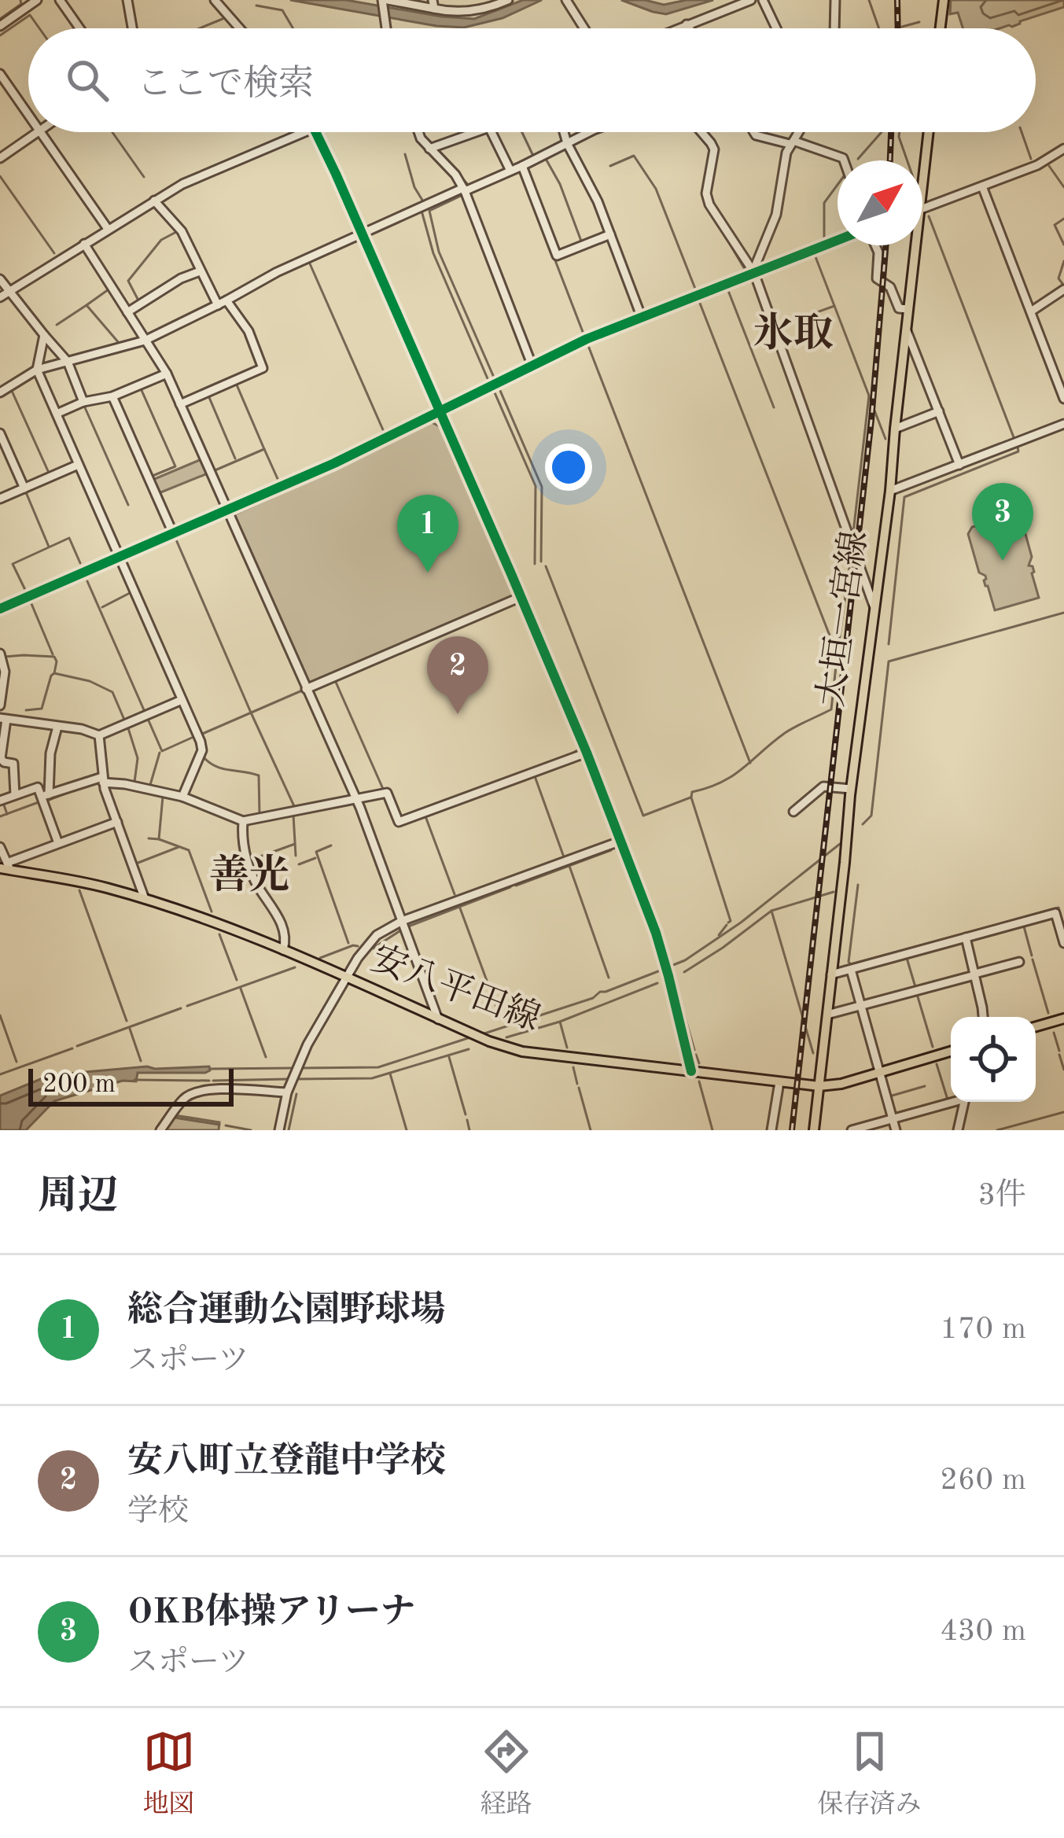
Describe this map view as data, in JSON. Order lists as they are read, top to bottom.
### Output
{
  "streets": {
    "main road": ["大垣一宮線", "安八平田線"]
  },
  "crossings": [
    ["大垣一宮線", "安八平田線"]
  ],
  "districts": ["氷取", "善光"],
  "scale_bar": "200 m",
  "north": "top right",
  "page": {
    "search": "ここで検索",
    "pins": ["3", "1", "2"],
    "scale": "200 m",
    "heading": ["周辺", "3件"],
    "list": [
      {
        "mark": "1",
        "name": "総合運動公園野球場",
        "note": "スポーツ",
        "value": "170 m"
      },
      {
        "mark": "2",
        "name": "安八町立登龍中学校",
        "note": "学校",
        "value": "260 m"
      },
      {
        "mark": "3",
        "name": "OKB体操アリーナ",
        "note": "スポーツ",
        "value": "430 m"
      }
    ],
    "nav": ["地図", "経路", "保存済み"]
  }
}
